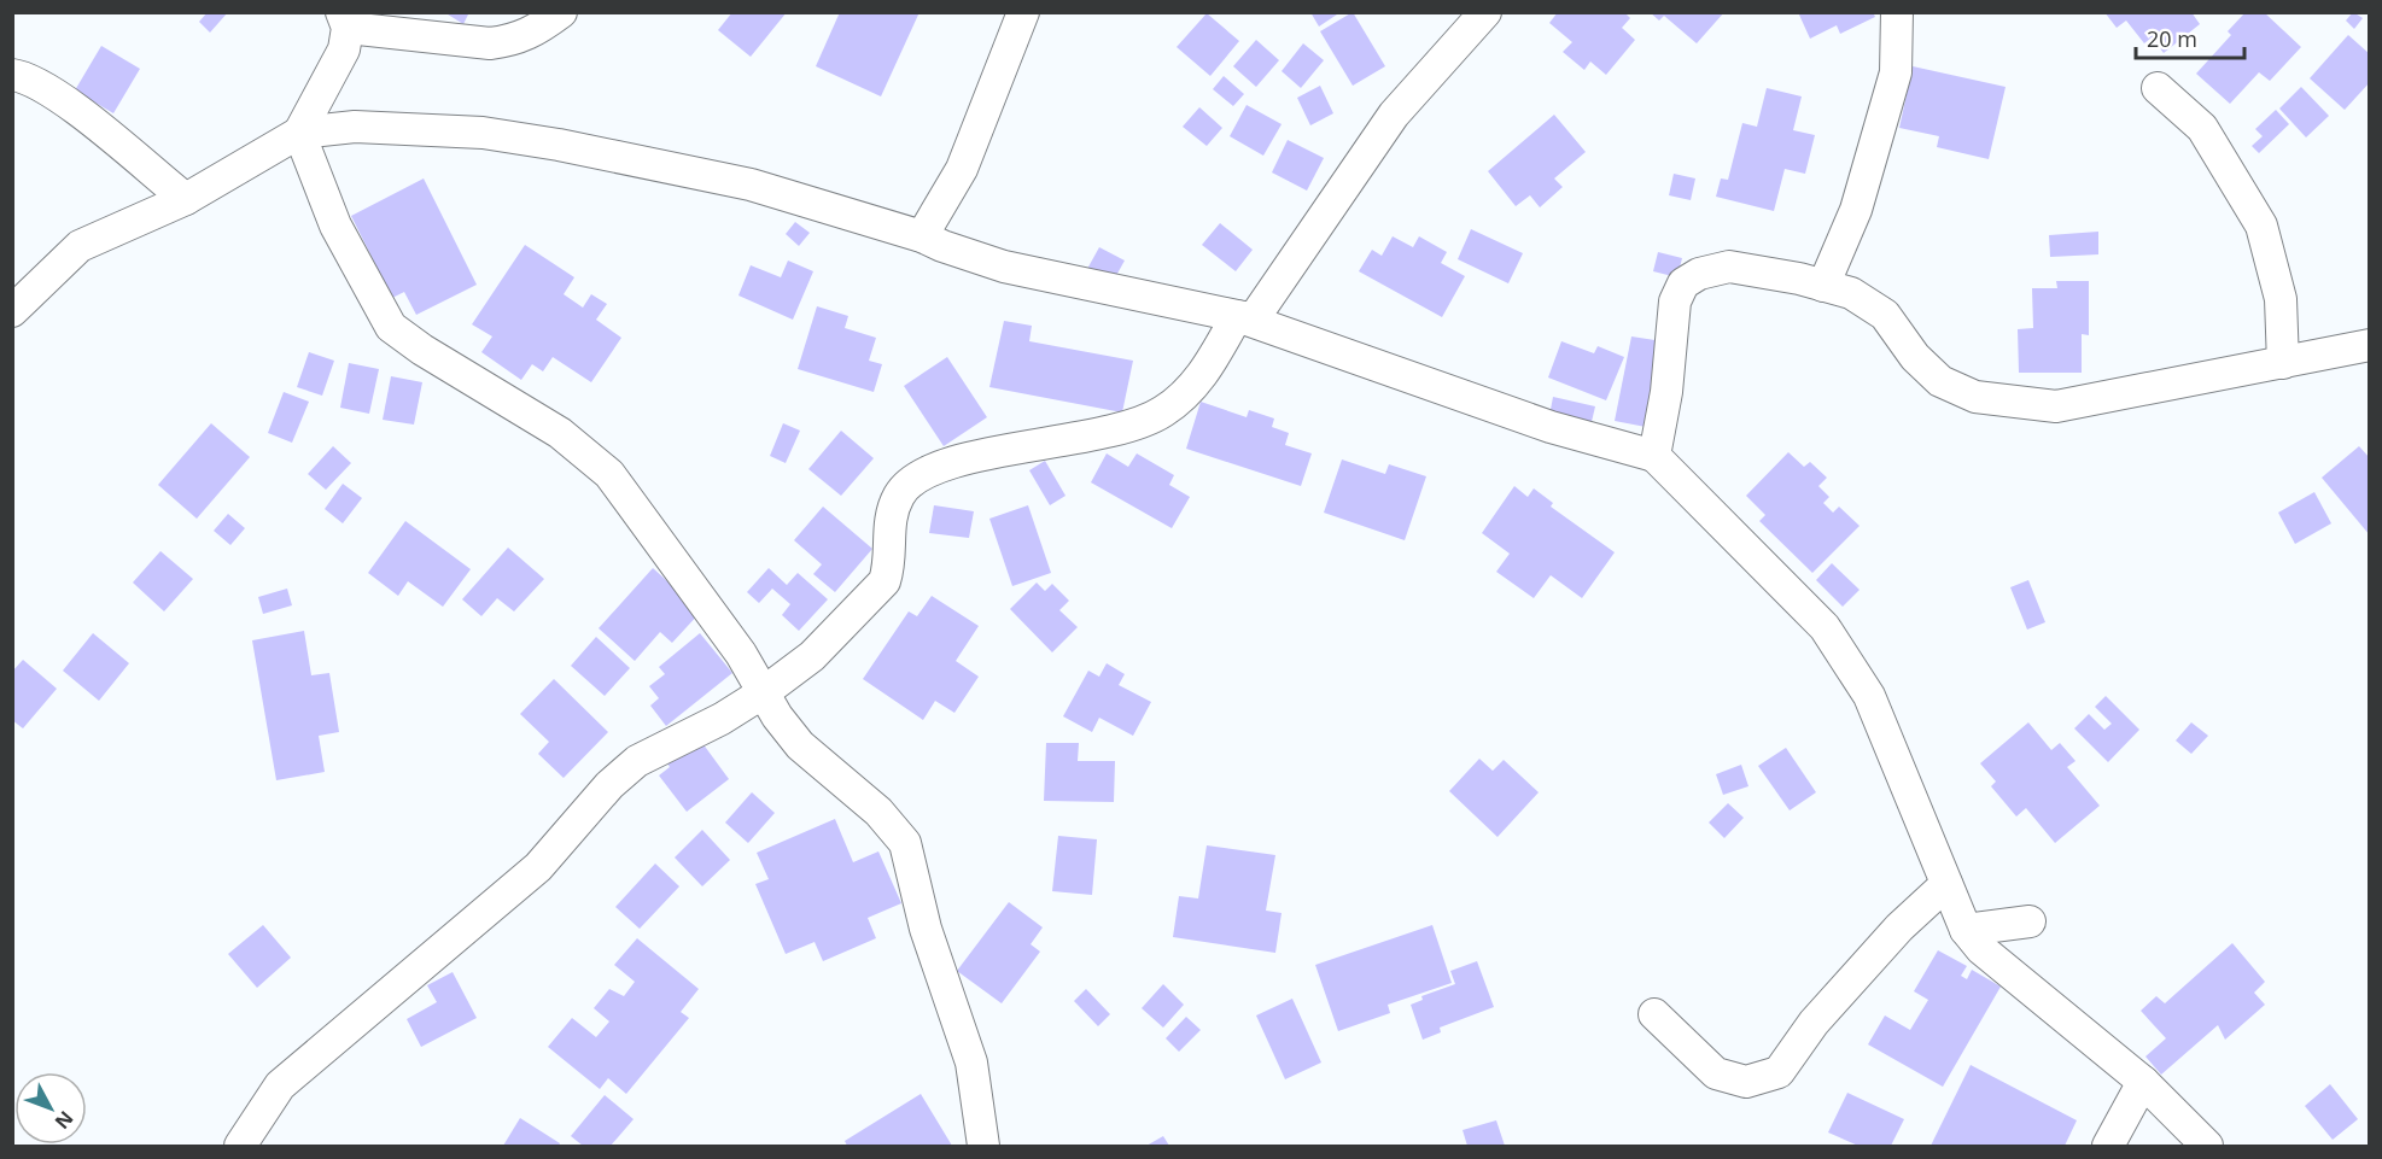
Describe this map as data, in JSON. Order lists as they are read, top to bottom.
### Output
{
  "scale_bar": "20 m",
  "north": "bottom right"
}
